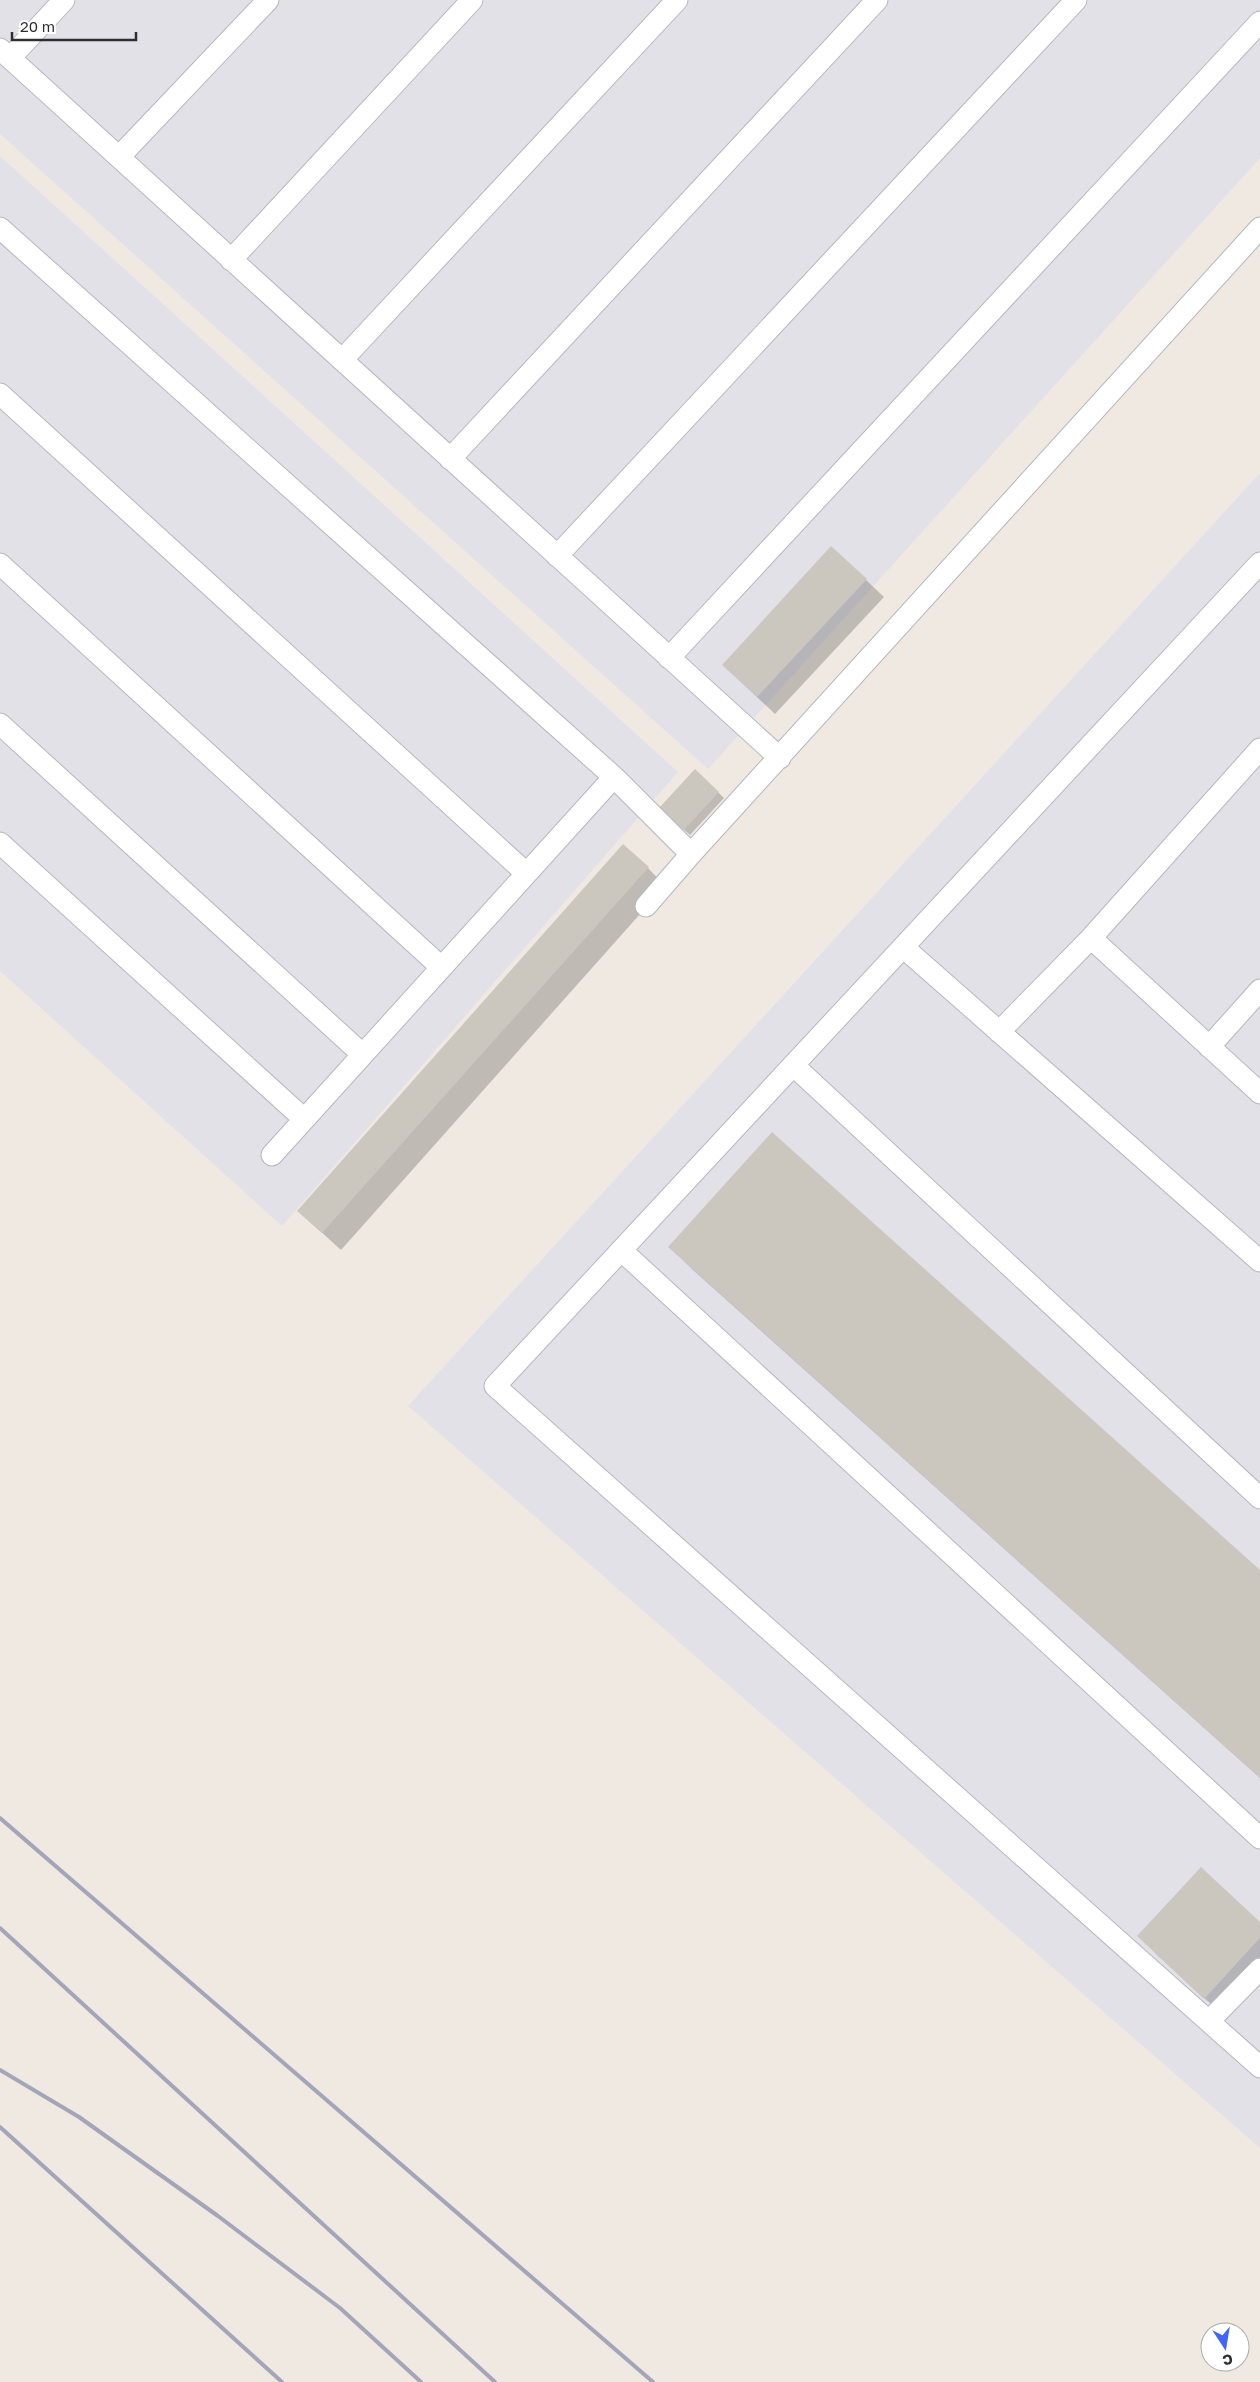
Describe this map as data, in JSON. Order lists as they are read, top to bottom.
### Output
{
  "scale_bar": "20 m",
  "north": "bottom"
}
